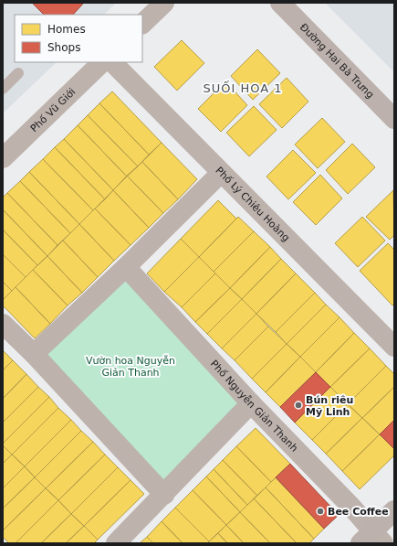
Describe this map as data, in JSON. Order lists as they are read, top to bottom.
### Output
{
  "streets": {
    "main road": ["Đường Hai Bà Trưng"],
    "street": ["Phố Vũ Giới", "Phố Lý Chiêu Hoàng", "Phố Nguyễn Giản Thanh"]
  },
  "districts": ["SUỐI HOA 1"],
  "parks": ["Vườn hoa Nguyễn Giản Thanh"],
  "places": ["Bún riêu Mỹ Linh", "Bee Coffee"],
  "legend": ["Homes", "Shops"]
}
